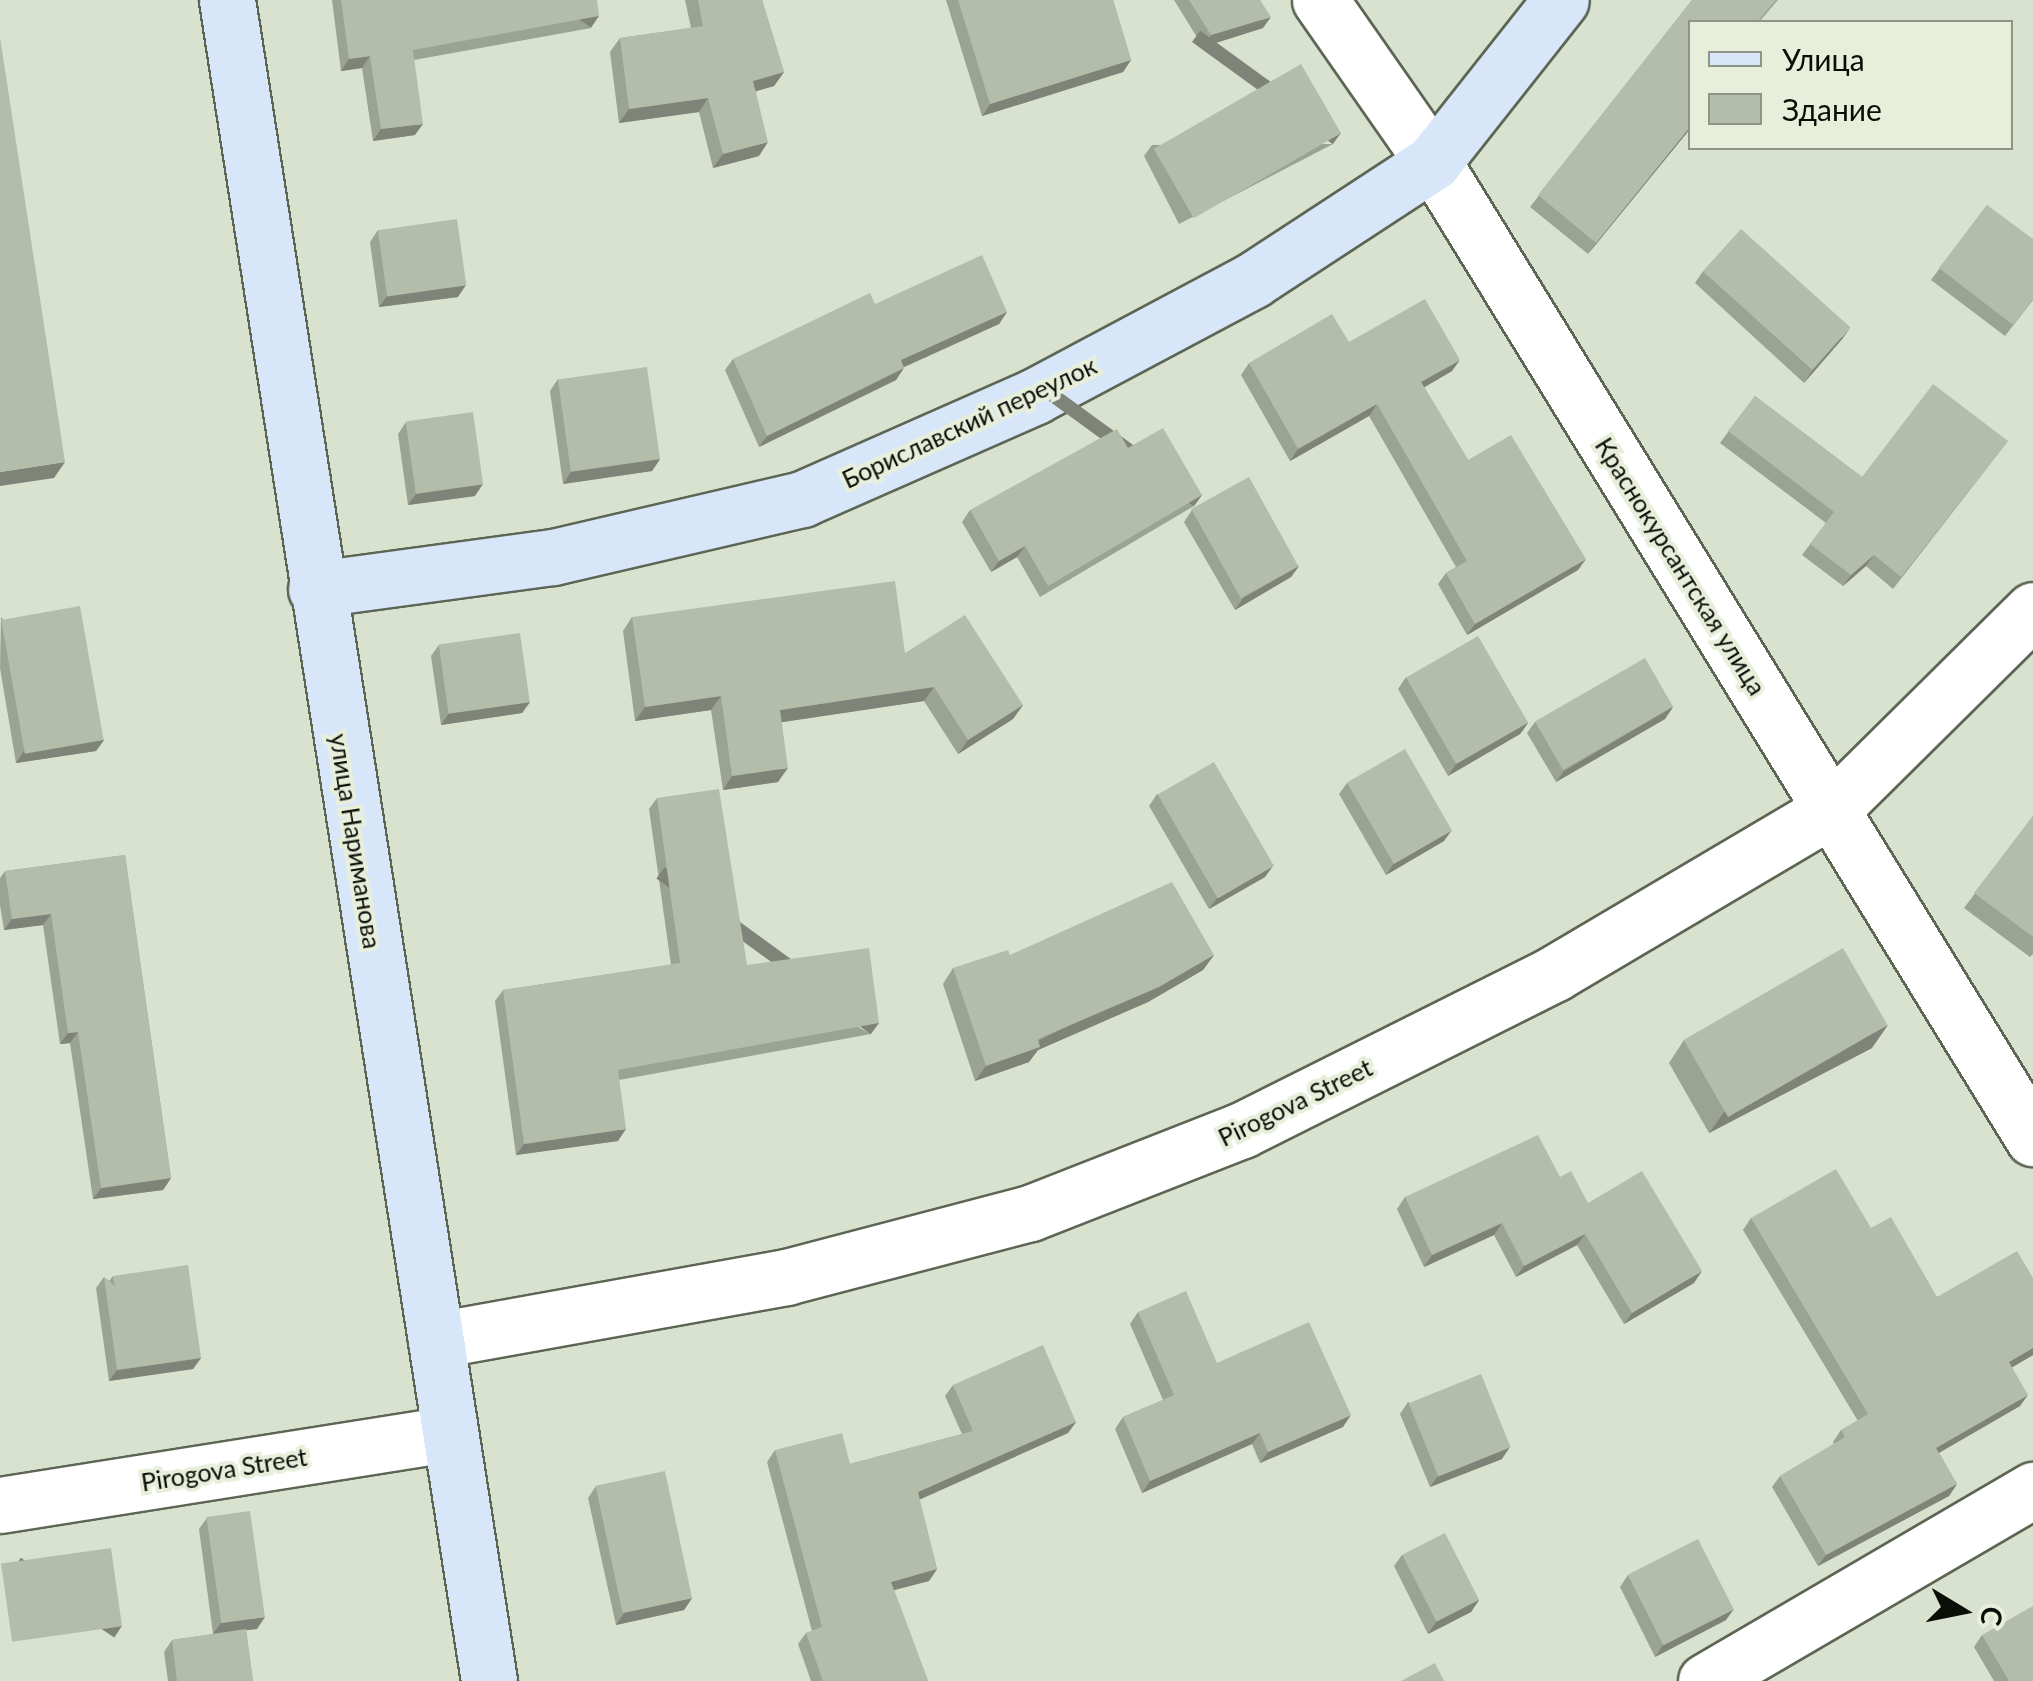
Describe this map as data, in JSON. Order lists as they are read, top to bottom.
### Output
{
  "streets": {
    "street": [
      "Бориславский переулок",
      "Краснокурсантская улица",
      "улица Нариманова",
      "Pirogova Street"
    ]
  },
  "crossings": [
    ["Бориславский переулок", "Краснокурсантская улица"],
    ["Бориславский переулок", "улица Нариманова"],
    ["Краснокурсантская улица", "Pirogova Street"],
    ["улица Нариманова", "Pirogova Street"]
  ],
  "legend": ["Улица", "Здание"],
  "north": "right"
}
